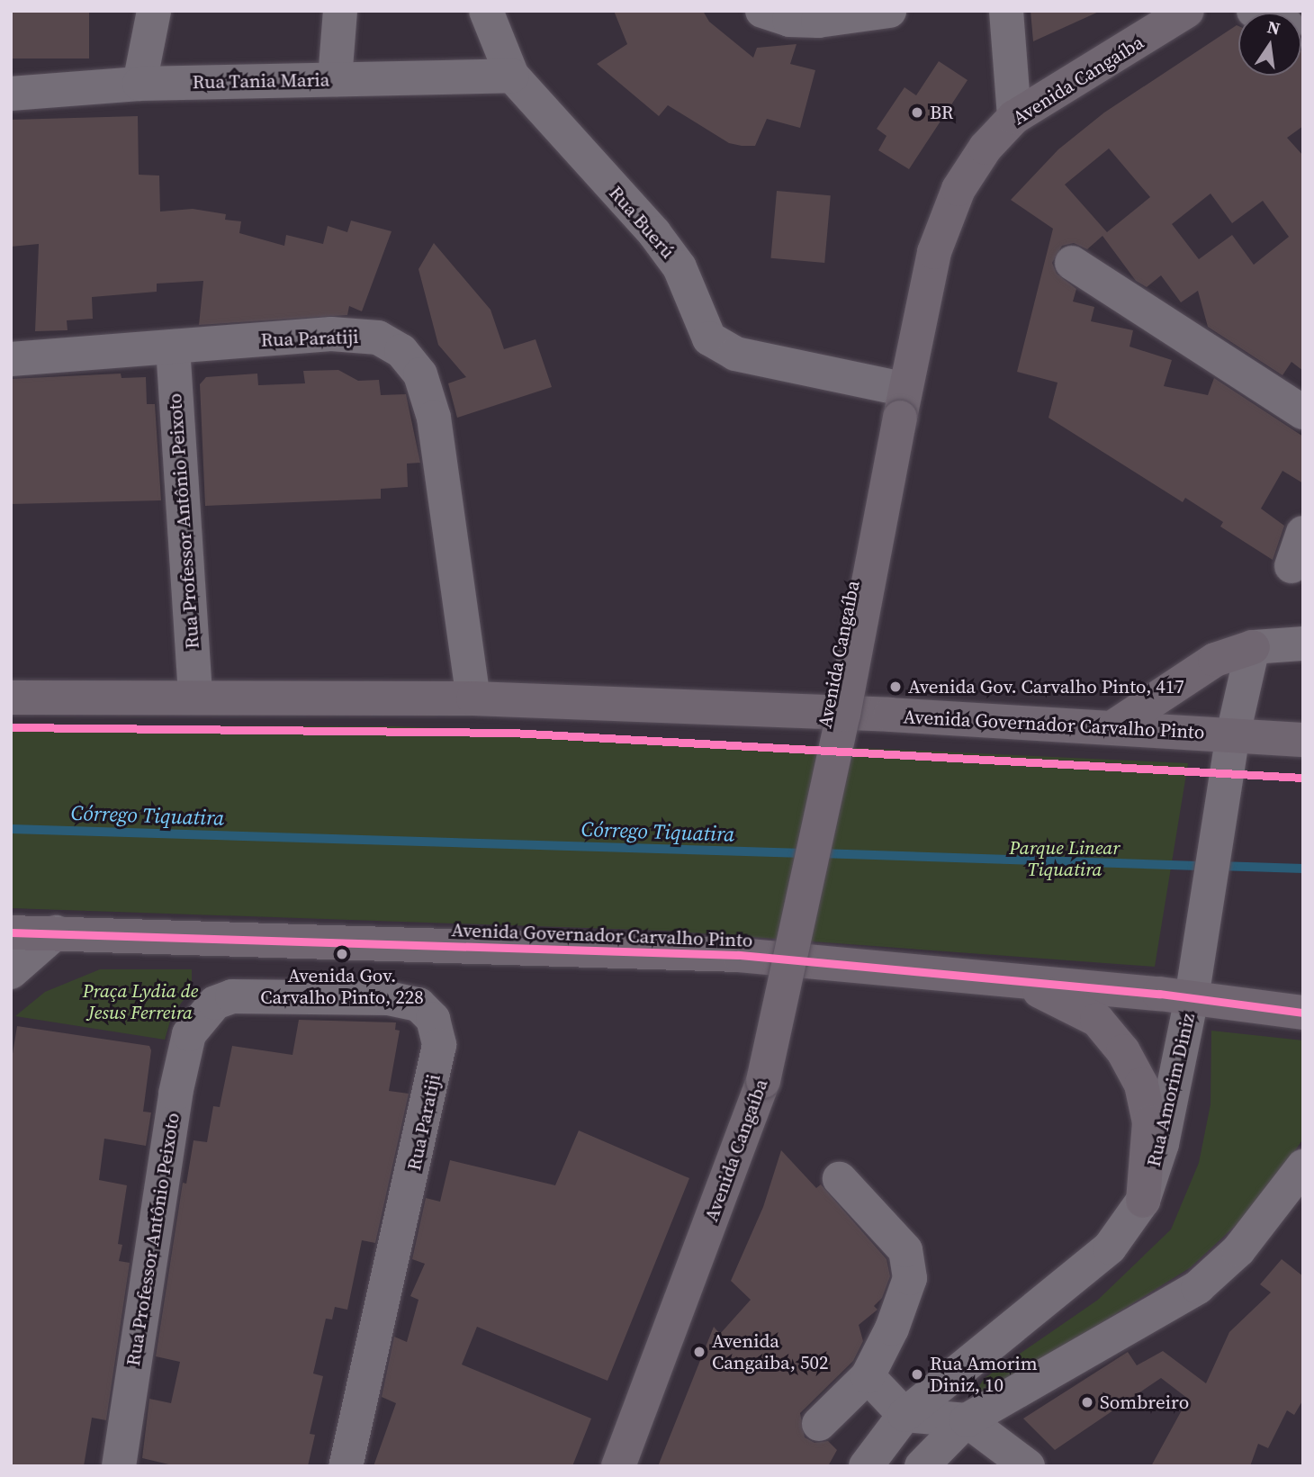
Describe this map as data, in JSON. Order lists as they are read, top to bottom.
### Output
{
  "streets": {
    "main road": ["Avenida Cangaíba", "Avenida Governador Carvalho Pinto"],
    "street": [
      "Rua Tania Maria",
      "Rua Buerú",
      "Rua Paratiji",
      "Rua Professor Antônio Peixoto",
      "Rua Amorim Diniz"
    ]
  },
  "crossings": [
    ["Avenida Cangaíba", "Rua Buerú"],
    ["Rua Tania Maria", "Rua Buerú"],
    ["Rua Paratiji", "Rua Professor Antônio Peixoto"],
    ["Rua Paratiji", "Avenida Governador Carvalho Pinto"],
    ["Rua Professor Antônio Peixoto", "Avenida Governador Carvalho Pinto"],
    ["Avenida Governador Carvalho Pinto", "Rua Amorim Diniz"]
  ],
  "water": ["Córrego Tiquatira"],
  "parks": ["Parque Linear Tiquatira", "Praça Lydia de Jesus Ferreira"],
  "places": [
    "BR",
    "Avenida Gov. Carvalho Pinto, 417",
    "Avenida Gov. Carvalho Pinto, 228",
    "Avenida Cangaiba, 502",
    "Rua Amorim Diniz, 10",
    "Sombreiro"
  ],
  "north": "top"
}
